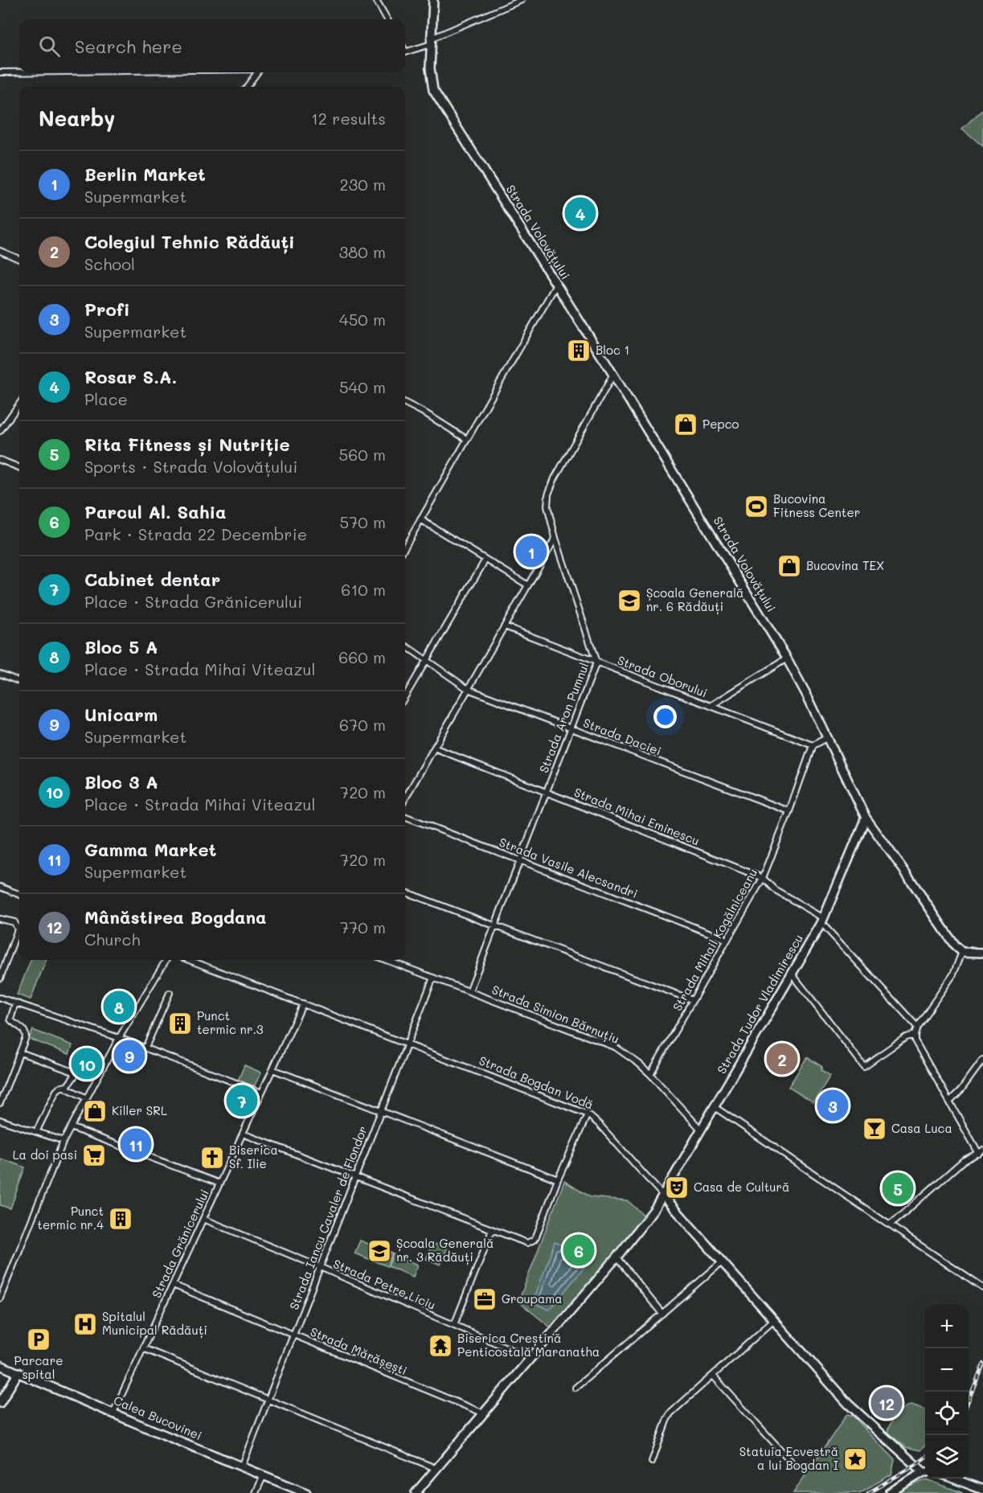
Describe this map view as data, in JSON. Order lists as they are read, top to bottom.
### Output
{
  "streets": {
    "main road": [
      "Strada Volovățului",
      "Strada Tudor Vladimirescu",
      "Strada Bogdan Vodă",
      "Calea Bucovinei"
    ],
    "street": [
      "Strada Oborului",
      "Strada Aron Pumnul",
      "Strada Daciei",
      "Strada Mihai Eminescu",
      "Strada Vasile Alecsandri",
      "Strada Mihail Kogălniceanu",
      "Strada Simion Bărnuțiu",
      "Strada Iancu Cavaler de Flondor",
      "Strada Grănicerului",
      "Strada Petre Liciu",
      "Strada Mărășești"
    ]
  },
  "crossings": [
    ["Strada Volovățului", "Strada Aron Pumnul"],
    ["Strada Volovățului", "Strada Tudor Vladimirescu"],
    ["Strada Oborului", "Strada Aron Pumnul"],
    ["Strada Oborului", "Strada Mihail Kogălniceanu"],
    ["Strada Aron Pumnul", "Strada Daciei"],
    ["Strada Aron Pumnul", "Strada Mihai Eminescu"],
    ["Strada Aron Pumnul", "Strada Vasile Alecsandri"],
    ["Strada Aron Pumnul", "Strada Simion Bărnuțiu"],
    ["Strada Daciei", "Strada Mihail Kogălniceanu"],
    ["Strada Mihai Eminescu", "Strada Mihail Kogălniceanu"],
    ["Strada Mihai Eminescu", "Strada Tudor Vladimirescu"],
    ["Strada Vasile Alecsandri", "Strada Mihail Kogălniceanu"],
    ["Strada Mihail Kogălniceanu", "Strada Simion Bărnuțiu"],
    ["Strada Tudor Vladimirescu", "Strada Simion Bărnuțiu"],
    ["Strada Tudor Vladimirescu", "Strada Bogdan Vodă"],
    ["Strada Tudor Vladimirescu", "Strada Petre Liciu"],
    ["Strada Tudor Vladimirescu", "Strada Mărășești"],
    ["Strada Simion Bărnuțiu", "Strada Iancu Cavaler de Flondor"],
    ["Strada Bogdan Vodă", "Strada Iancu Cavaler de Flondor"],
    ["Strada Bogdan Vodă", "Strada Grănicerului"],
    ["Strada Iancu Cavaler de Flondor", "Strada Petre Liciu"],
    ["Strada Iancu Cavaler de Flondor", "Strada Mărășești"],
    ["Strada Iancu Cavaler de Flondor", "Calea Bucovinei"],
    ["Strada Grănicerului", "Strada Petre Liciu"],
    ["Strada Grănicerului", "Strada Mărășești"],
    ["Strada Grănicerului", "Calea Bucovinei"]
  ],
  "places": {
    "building": ["Bloc 1", "Punct termic nr.3", "Punct termic nr.4"],
    "shop": ["Pepco", "Bucovina TEX", "Killer SRL"],
    "sports": ["Bucovina Fitness Center"],
    "school or university": ["Școala Generală nr. 6 Rădăuți", "Școala Generală nr. 3 Rădăuți"],
    "bar": ["Casa Luca"],
    "supermarket": ["La doi pasi"],
    "church": ["Biserica Sf. Ilie"],
    "theatre": ["Casa de Cultură"],
    "office": ["Groupama"],
    "hospital": ["Spitalul Municipal Rădăuți"],
    "parking": ["Parcare spital"],
    "temple": ["Biserica Creștină Penticostală Maranatha"],
    "place": ["Statuia Ecvestră a lui Bogdan I"]
  },
  "page": {
    "search": "Search here",
    "heading": ["Nearby", "12 results"],
    "list": [
      {
        "mark": "1",
        "name": "Berlin Market",
        "note": "Supermarket",
        "value": "230 m"
      },
      {
        "mark": "2",
        "name": "Colegiul Tehnic Rădăuți",
        "note": "School",
        "value": "380 m"
      },
      {
        "mark": "3",
        "name": "Profi",
        "note": "Supermarket",
        "value": "450 m"
      },
      {
        "mark": "4",
        "name": "Rosar S.A.",
        "note": "Place",
        "value": "540 m"
      },
      {
        "mark": "5",
        "name": "Rita Fitness și Nutriție",
        "note": "Sports · Strada Volovățului",
        "value": "560 m"
      },
      {
        "mark": "6",
        "name": "Parcul Al. Sahia",
        "note": "Park · Strada 22 Decembrie",
        "value": "570 m"
      },
      {
        "mark": "7",
        "name": "Cabinet dentar",
        "note": "Place · Strada Grănicerului",
        "value": "610 m"
      },
      {
        "mark": "8",
        "name": "Bloc 5 A",
        "note": "Place · Strada Mihai Viteazul",
        "value": "660 m"
      },
      {
        "mark": "9",
        "name": "Unicarm",
        "note": "Supermarket",
        "value": "670 m"
      },
      {
        "mark": "10",
        "name": "Bloc 3 A",
        "note": "Place · Strada Mihai Viteazul",
        "value": "720 m"
      },
      {
        "mark": "11",
        "name": "Gamma Market",
        "note": "Supermarket",
        "value": "720 m"
      },
      {
        "mark": "12",
        "name": "Mânăstirea Bogdana",
        "note": "Church",
        "value": "770 m"
      }
    ],
    "pins": [
      "4",
      "1",
      "8",
      "9",
      "2",
      "10",
      "7",
      "3",
      "11",
      "5",
      "6",
      "12"
    ],
    "map_buttons": ["+", "−"]
  }
}
